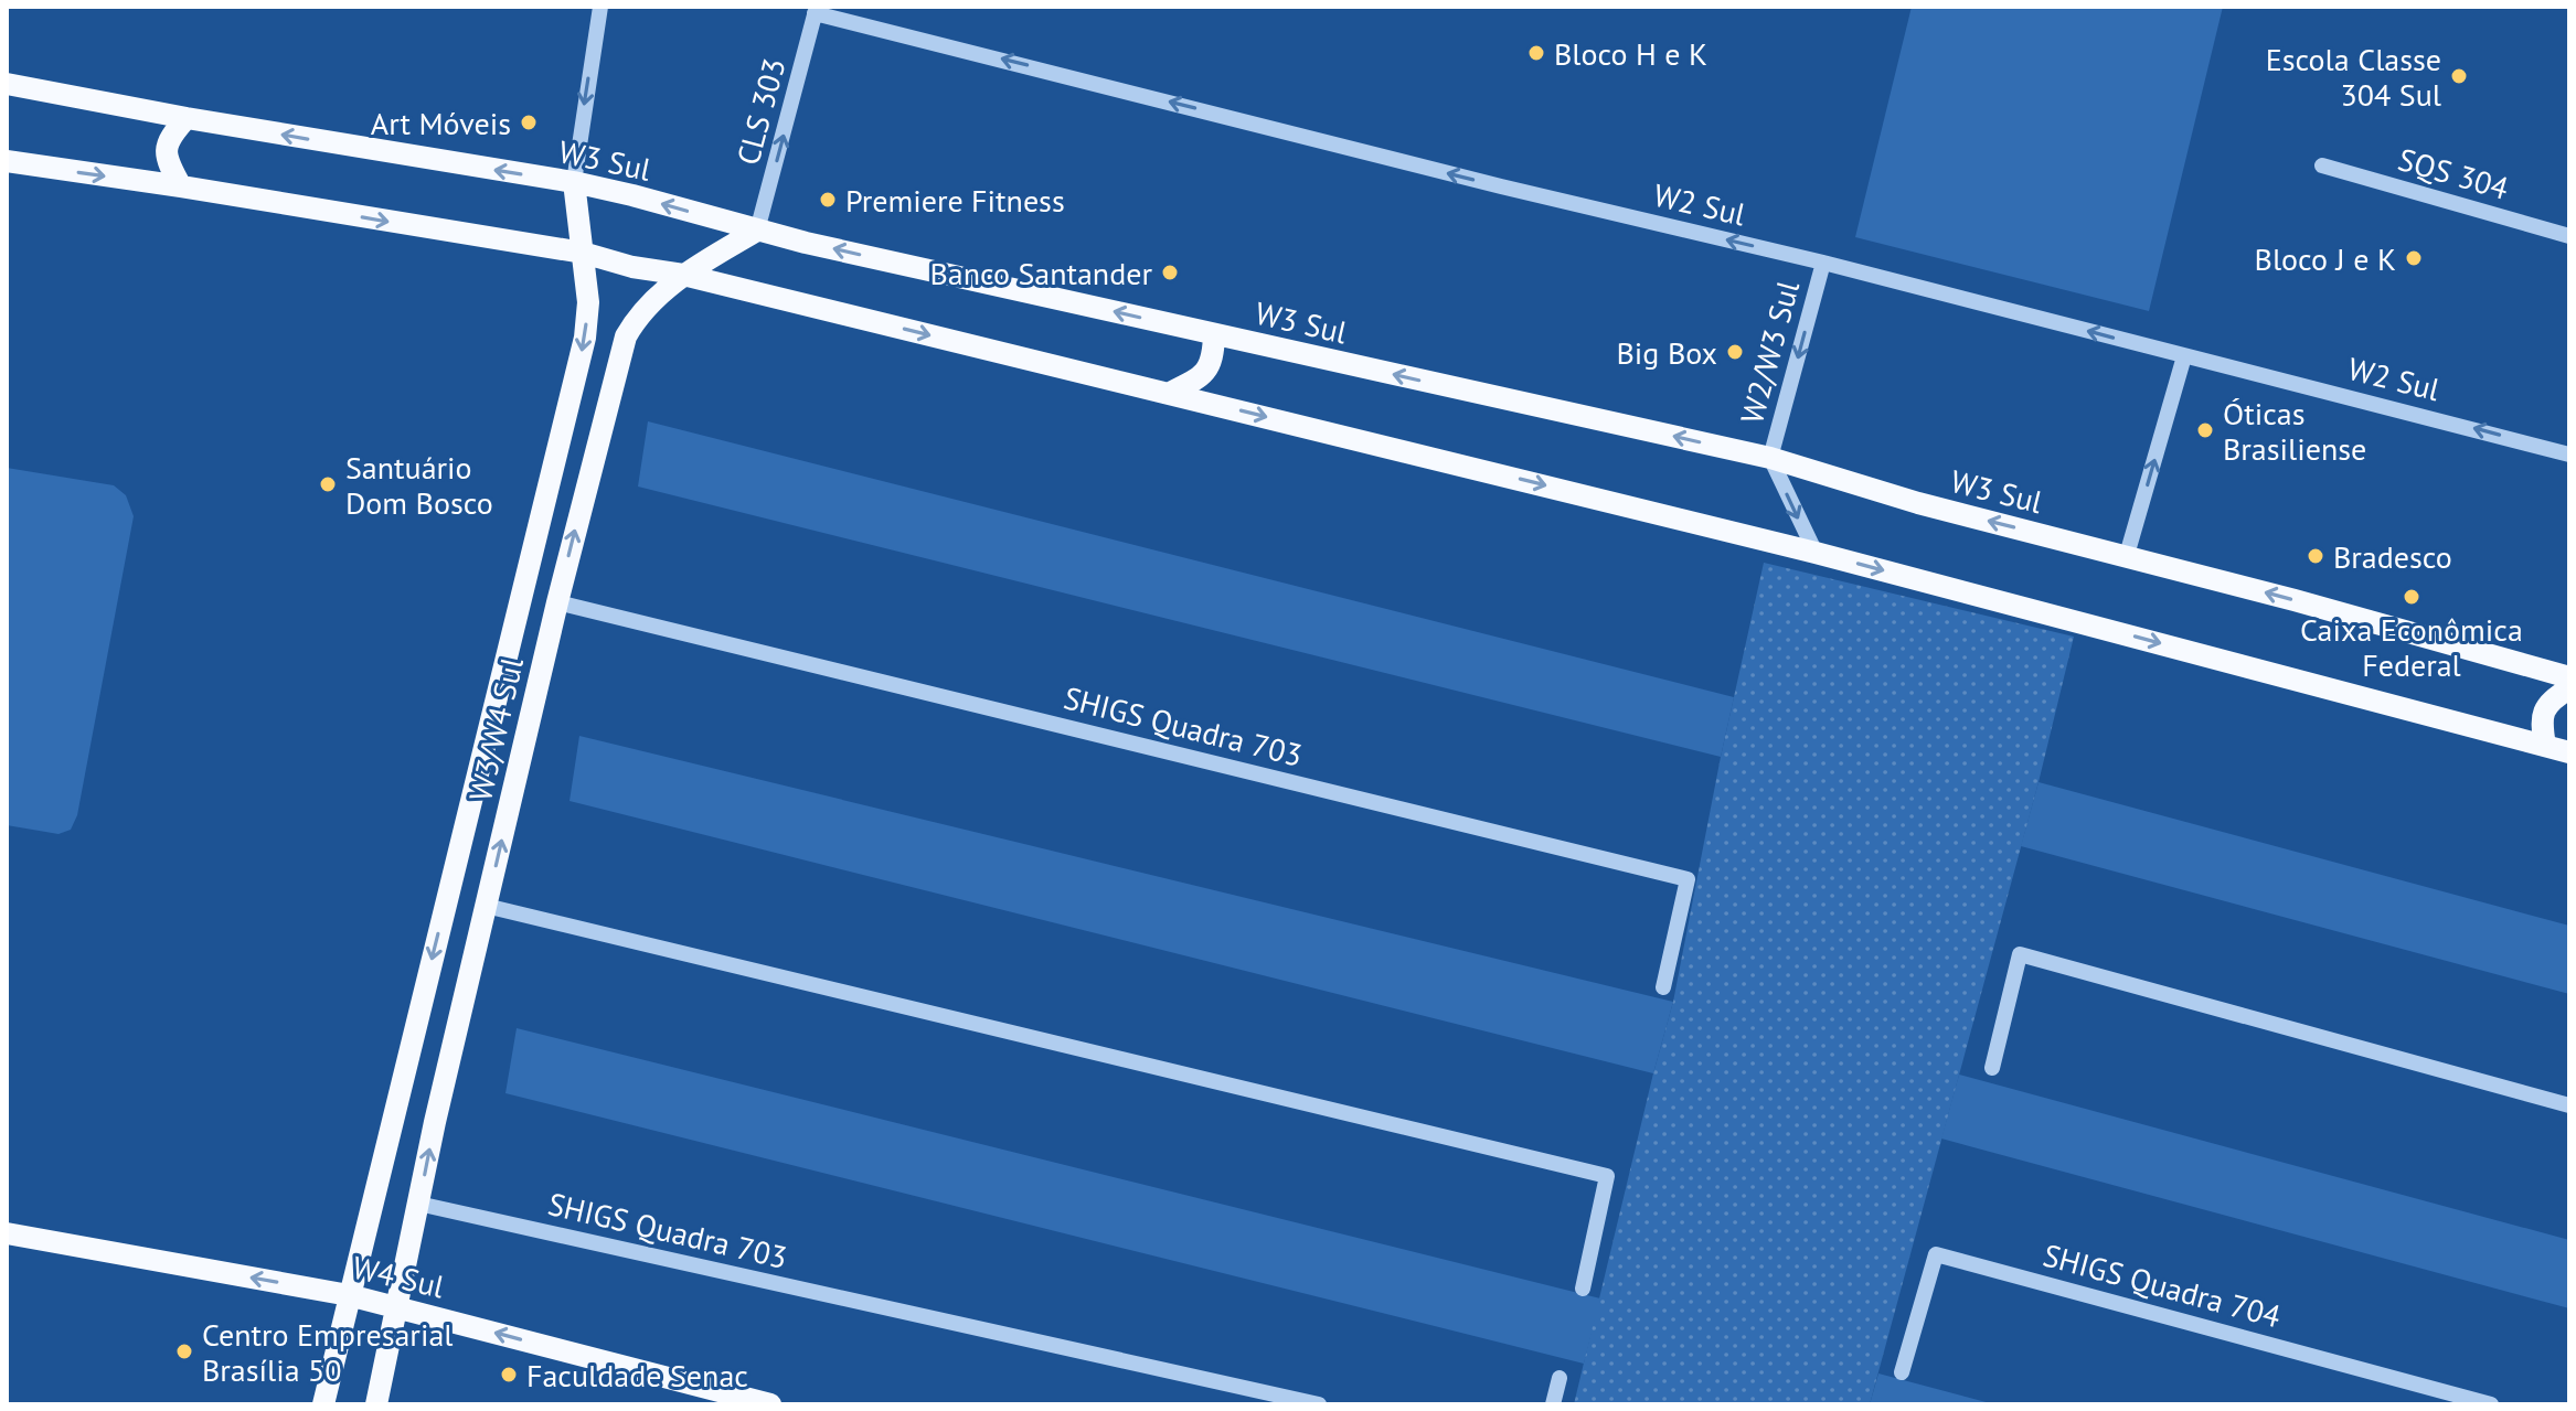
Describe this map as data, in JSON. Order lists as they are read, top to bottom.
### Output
{
  "streets": {
    "main road": ["W3 Sul", "W3/W4 Sul", "W4 Sul"],
    "street": [
      "CLS 303",
      "SQS 304",
      "W2 Sul",
      "W2/W3 Sul",
      "SHIGS Quadra 703",
      "SHIGS Quadra 704"
    ]
  },
  "crossings": [
    ["CLS 303", "W3 Sul"],
    ["CLS 303", "W2 Sul"],
    ["CLS 303", "W3/W4 Sul"],
    ["W3 Sul", "W2/W3 Sul"],
    ["W3 Sul", "W3/W4 Sul"],
    ["W2 Sul", "W2/W3 Sul"],
    ["SHIGS Quadra 703", "W3/W4 Sul"],
    ["W3/W4 Sul", "W4 Sul"]
  ],
  "one_way": [
    "CLS 303",
    "W2 Sul",
    "W2/W3 Sul",
    "W4 Sul"
  ],
  "places": [
    "Bloco H e K",
    "Escola Classe 304 Sul",
    "Art Móveis",
    "Premiere Fitness",
    "Bloco J e K",
    "Banco Santander",
    "Big Box",
    "Óticas Brasiliense",
    "Santuário Dom Bosco",
    "Bradesco",
    "Caixa Econômica Federal",
    "Centro Empresarial Brasília 50",
    "Faculdade Senac"
  ]
}
